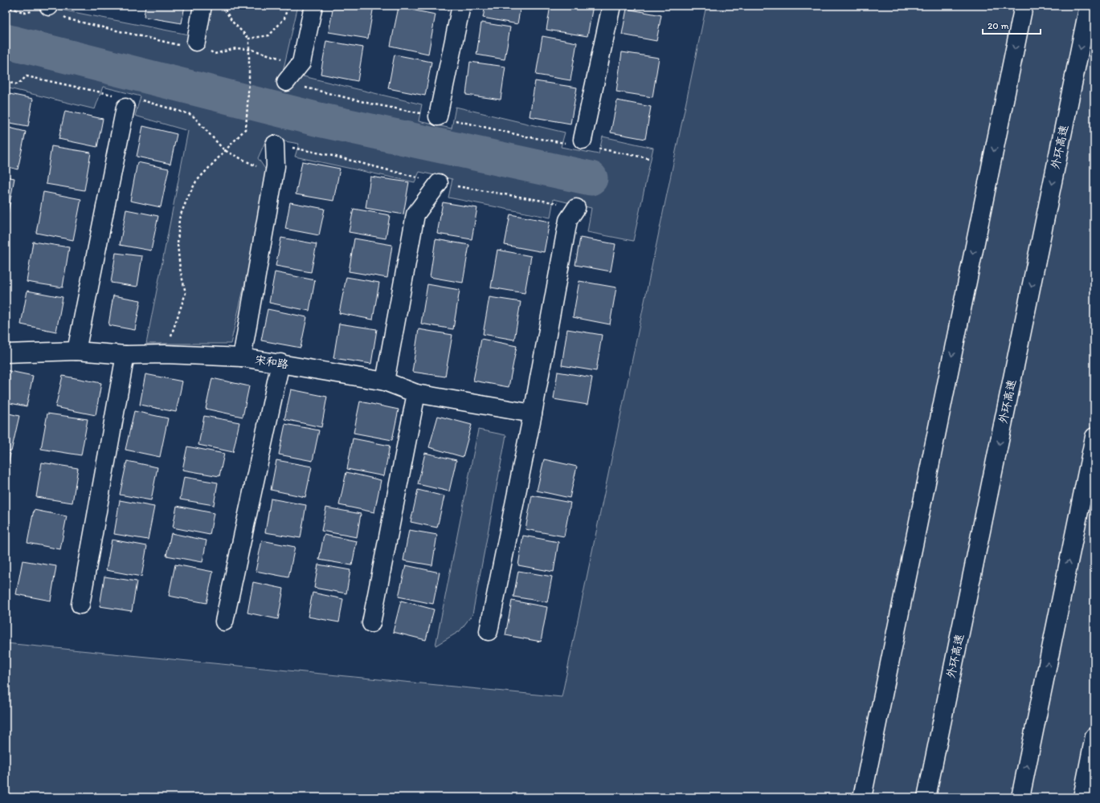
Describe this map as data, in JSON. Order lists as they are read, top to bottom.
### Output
{
  "streets": {
    "main road": ["外环高速", "宋和路"]
  },
  "scale_bar": "20 m"
}
